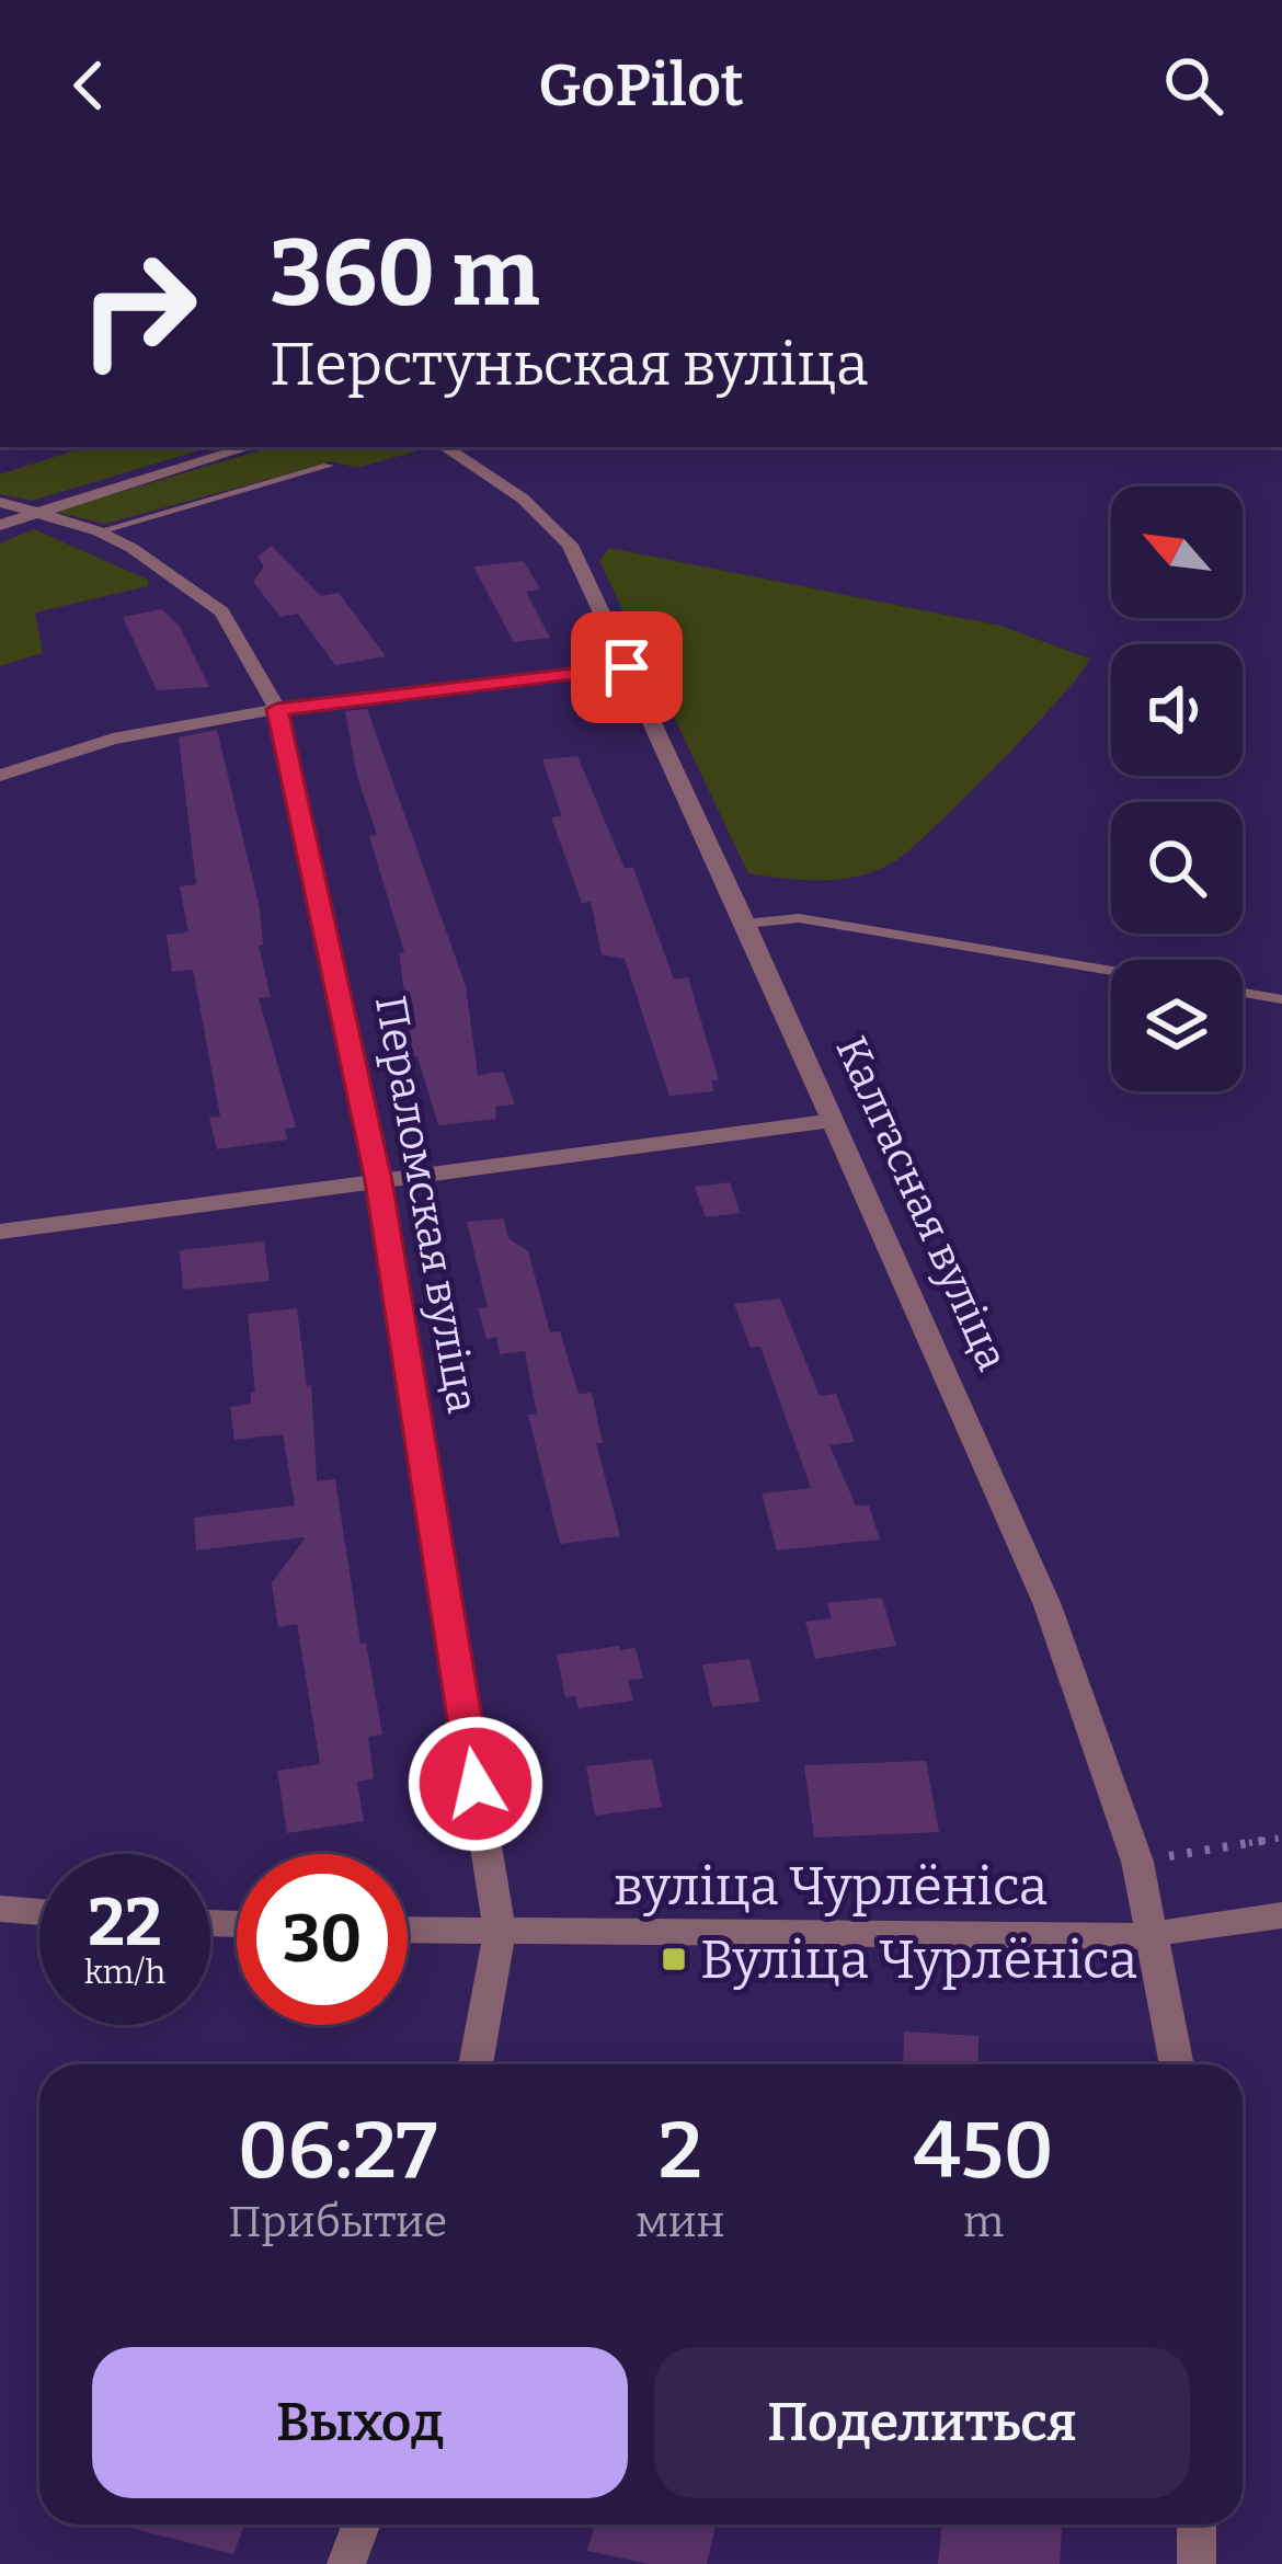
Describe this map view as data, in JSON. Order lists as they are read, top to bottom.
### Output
{
  "streets": {
    "street": ["Калгасная вуліца", "Пераломская вуліца", "вуліца Чурлёніса"]
  },
  "crossings": [
    ["Калгасная вуліца", "вуліца Чурлёніса"],
    ["Пераломская вуліца", "вуліца Чурлёніса"]
  ],
  "places": {
    "transit": ["Вуліца Чурлёніса"]
  },
  "north": "top left",
  "page": {
    "header": "GoPilot",
    "turn": ["360 m", "Перстуньская вуліца"],
    "speed": "22 km/h",
    "limit": "30",
    "eta": [
      "06:27",
      "Прибытие",
      "2",
      "мин",
      "450",
      "m"
    ],
    "buttons": ["Выход", "Поделиться"]
  }
}
